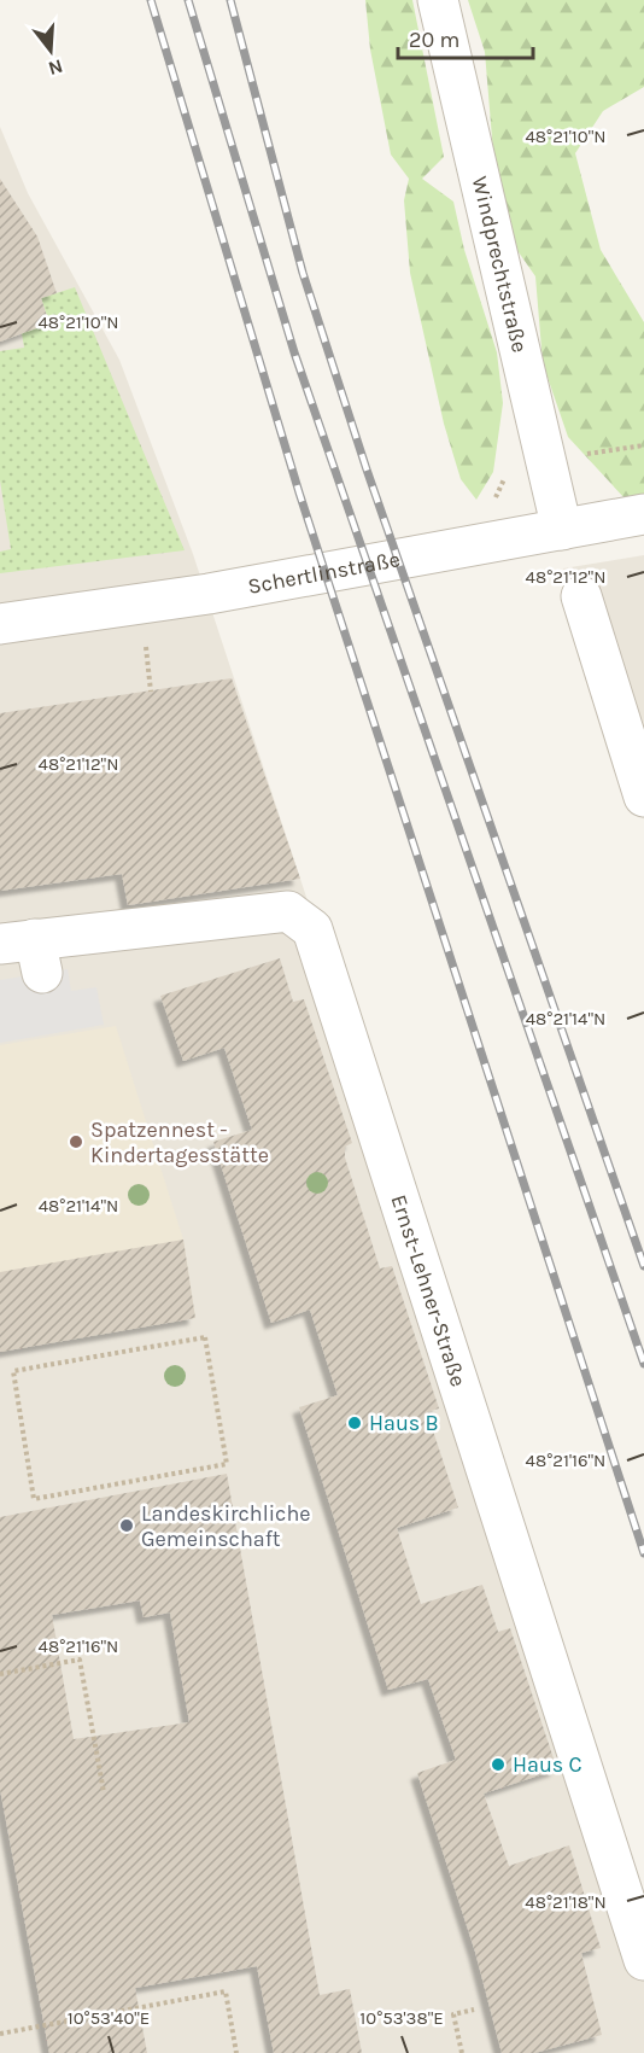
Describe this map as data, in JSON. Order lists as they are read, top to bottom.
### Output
{
  "streets": {
    "street": ["Windprechtstraße", "Schertlinstraße", "Ernst-Lehner-Straße"]
  },
  "crossings": [
    ["Windprechtstraße", "Schertlinstraße"]
  ],
  "places": [
    "Spatzennest - Kindertagesstätte",
    "Haus B",
    "Landeskirchliche Gemeinschaft",
    "Haus C"
  ],
  "scale_bar": "20 m",
  "north": "bottom",
  "coordinates": [
    "48°21'10\"N",
    "48°21'12\"N",
    "48°21'14\"N",
    "48°21'16\"N",
    "48°21'18\"N",
    "10°53'40\"E",
    "10°53'38\"E"
  ]
}
